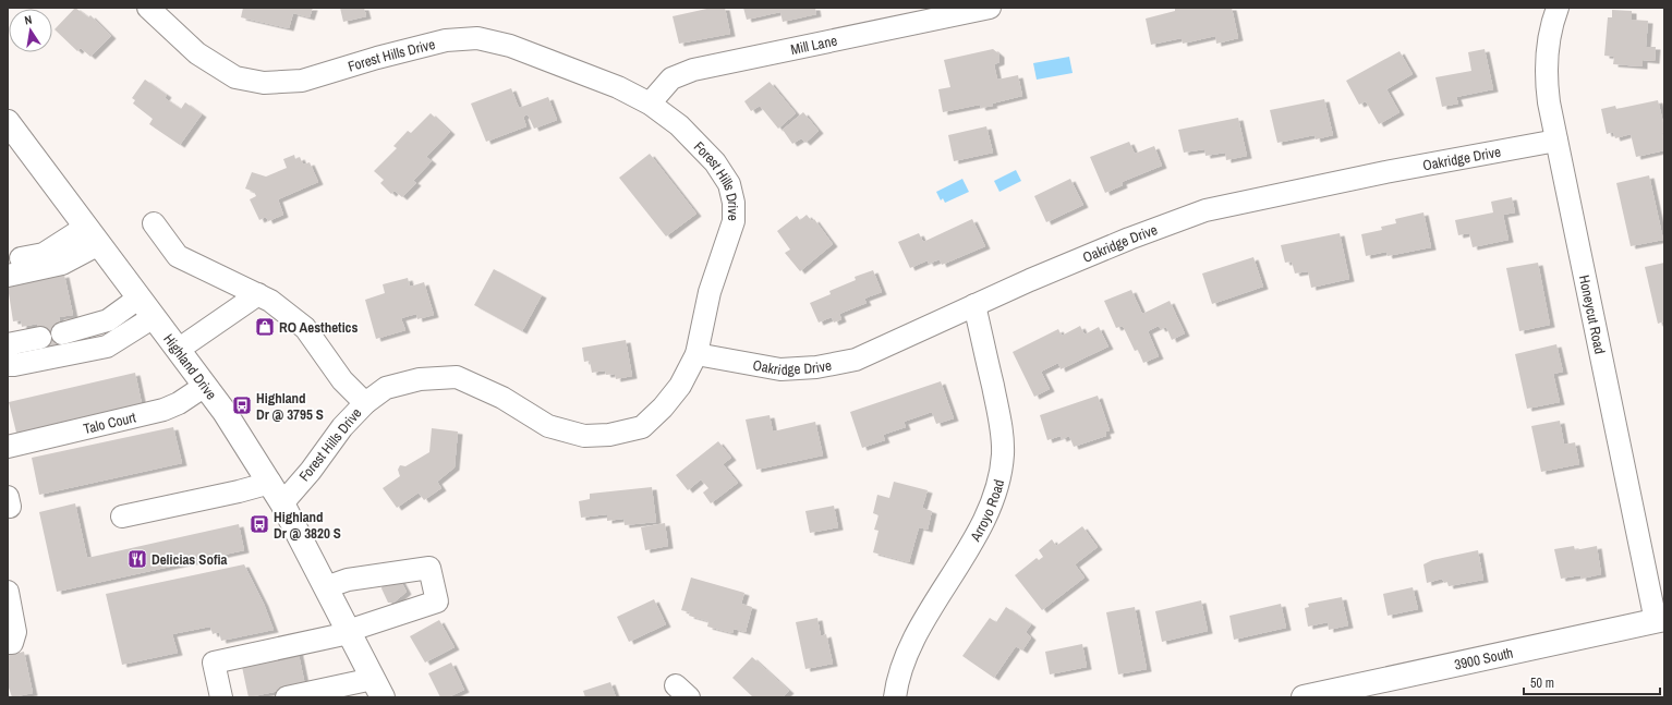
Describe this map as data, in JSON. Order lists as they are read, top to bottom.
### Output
{
  "streets": {
    "main road": ["Highland Drive", "3900 South"],
    "street": [
      "Mill Lane",
      "Forest Hills Drive",
      "Oakridge Drive",
      "Honeycut Road",
      "Talo Court",
      "Arroyo Road"
    ]
  },
  "crossings": [
    ["Mill Lane", "Forest Hills Drive"],
    ["Forest Hills Drive", "Oakridge Drive"],
    ["Forest Hills Drive", "Highland Drive"],
    ["Oakridge Drive", "Honeycut Road"],
    ["Oakridge Drive", "Arroyo Road"],
    ["Honeycut Road", "3900 South"],
    ["Highland Drive", "Talo Court"]
  ],
  "places": {
    "shop": ["RO Aesthetics"],
    "bus stop": ["Highland Dr @ 3795 S", "Highland Dr @ 3820 S"],
    "restaurant": ["Delicias Sofia"]
  },
  "scale_bar": "50 m",
  "north": "top"
}
